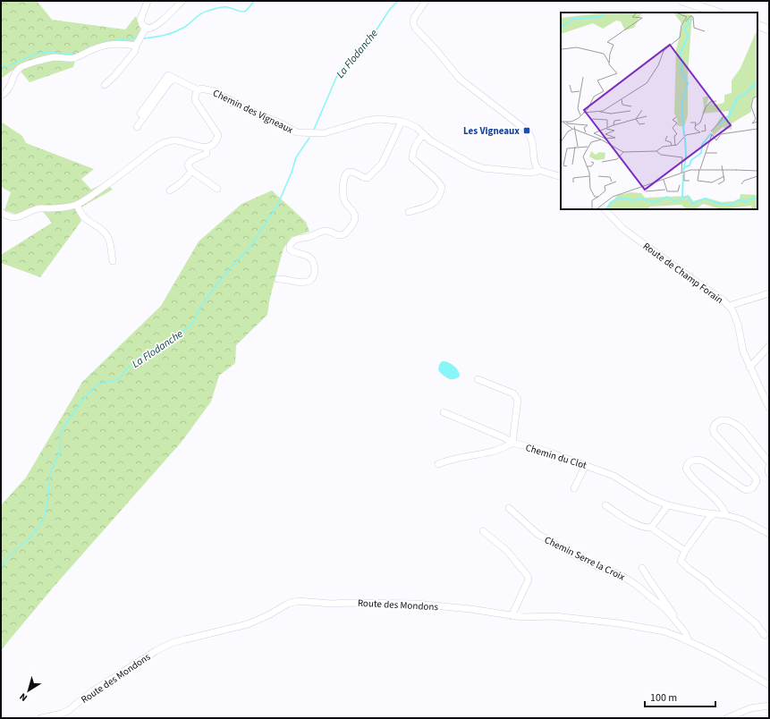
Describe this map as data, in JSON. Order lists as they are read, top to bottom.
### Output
{
  "streets": {
    "street": [
      "Chemin des Vigneaux",
      "Route de Champ Forain",
      "Chemin du Clot",
      "Chemin Serre la Croix",
      "Route des Mondons"
    ]
  },
  "crossings": [
    ["Chemin Serre la Croix", "Route des Mondons"]
  ],
  "water": ["La Flodanche"],
  "places": {
    "transit": ["Les Vigneaux"]
  },
  "scale_bar": "100 m",
  "north": "bottom left"
}
